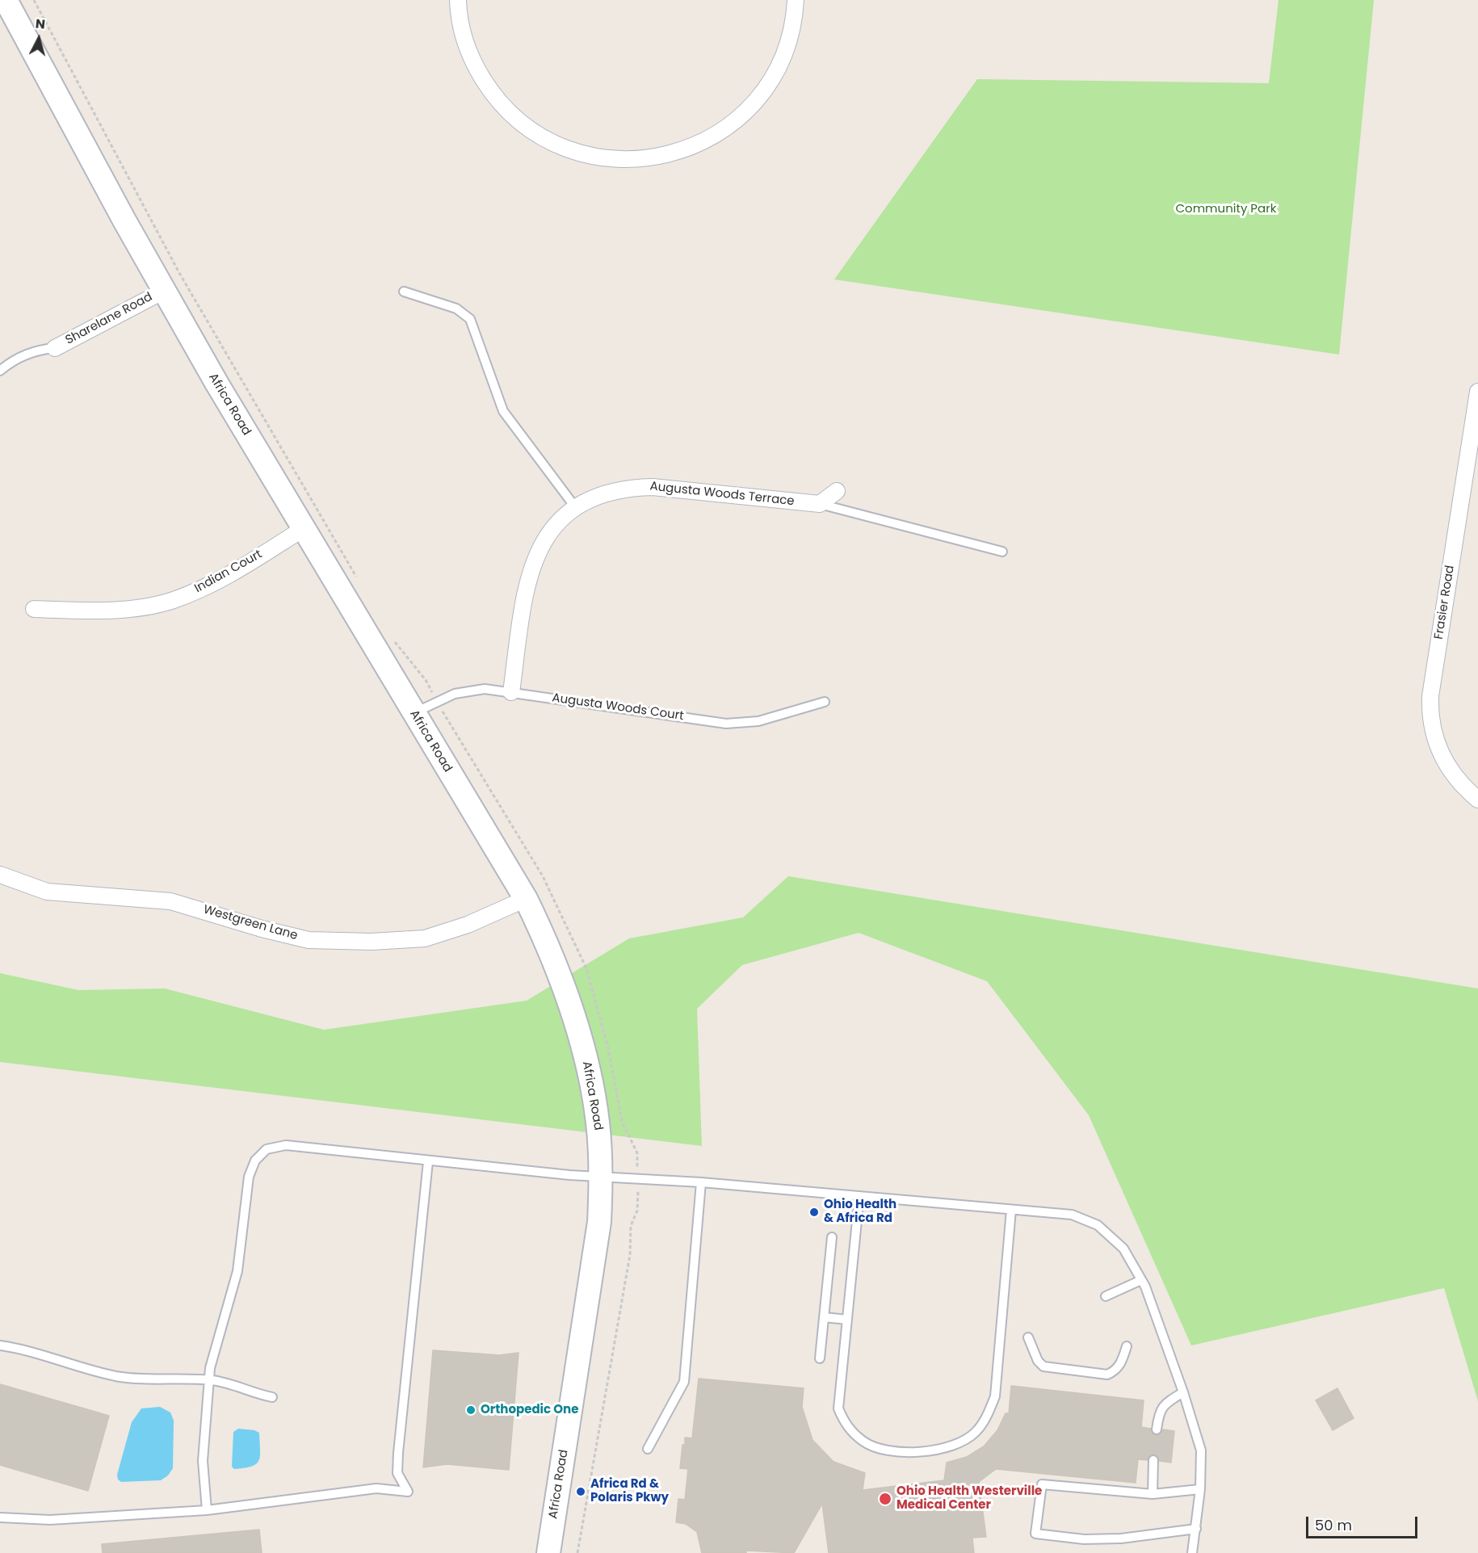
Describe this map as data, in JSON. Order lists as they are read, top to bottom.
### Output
{
  "streets": {
    "street": [
      "Sharelane Road",
      "Africa Road",
      "Augusta Woods Terrace",
      "Indian Court",
      "Frasier Road",
      "Westgreen Lane"
    ],
    "lane": ["Augusta Woods Court"]
  },
  "crossings": [
    ["Sharelane Road", "Africa Road"],
    ["Africa Road", "Indian Court"],
    ["Africa Road", "Augusta Woods Court"],
    ["Africa Road", "Westgreen Lane"],
    ["Augusta Woods Terrace", "Augusta Woods Court"]
  ],
  "parks": ["Community Park"],
  "places": [
    "Ohio Health & Africa Rd",
    "Orthopedic One",
    "Africa Rd & Polaris Pkwy",
    "Ohio Health Westerville Medical Center"
  ],
  "scale_bar": "50 m",
  "north": "top"
}
